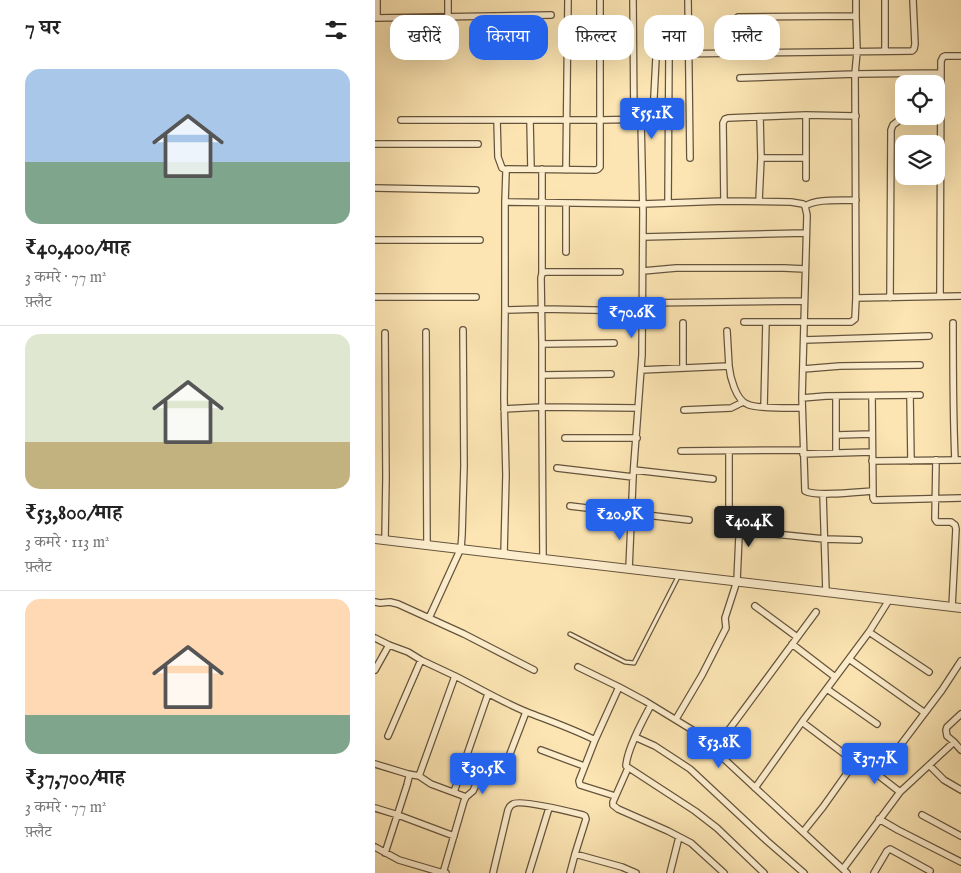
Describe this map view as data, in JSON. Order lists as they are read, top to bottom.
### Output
{
  "page": {
    "heading": "7 घर",
    "chip": [
      "खरीदें",
      "किराया",
      "फ़िल्टर",
      "नया",
      "फ़्लैट"
    ],
    "list": [
      {
        "name": "₹40,400/माह",
        "note": "3 कमरे · 77 m² · फ़्लैट"
      },
      {
        "name": "₹53,800/माह",
        "note": "3 कमरे · 113 m² · फ़्लैट"
      },
      {
        "name": "₹37,700/माह",
        "note": "3 कमरे · 77 m² · फ़्लैट"
      }
    ],
    "price": [
      "₹55.1K",
      "₹70.6K",
      "₹20.9K",
      "₹40.4K",
      "₹53.8K",
      "₹37.7K",
      "₹30.5K"
    ]
  }
}
